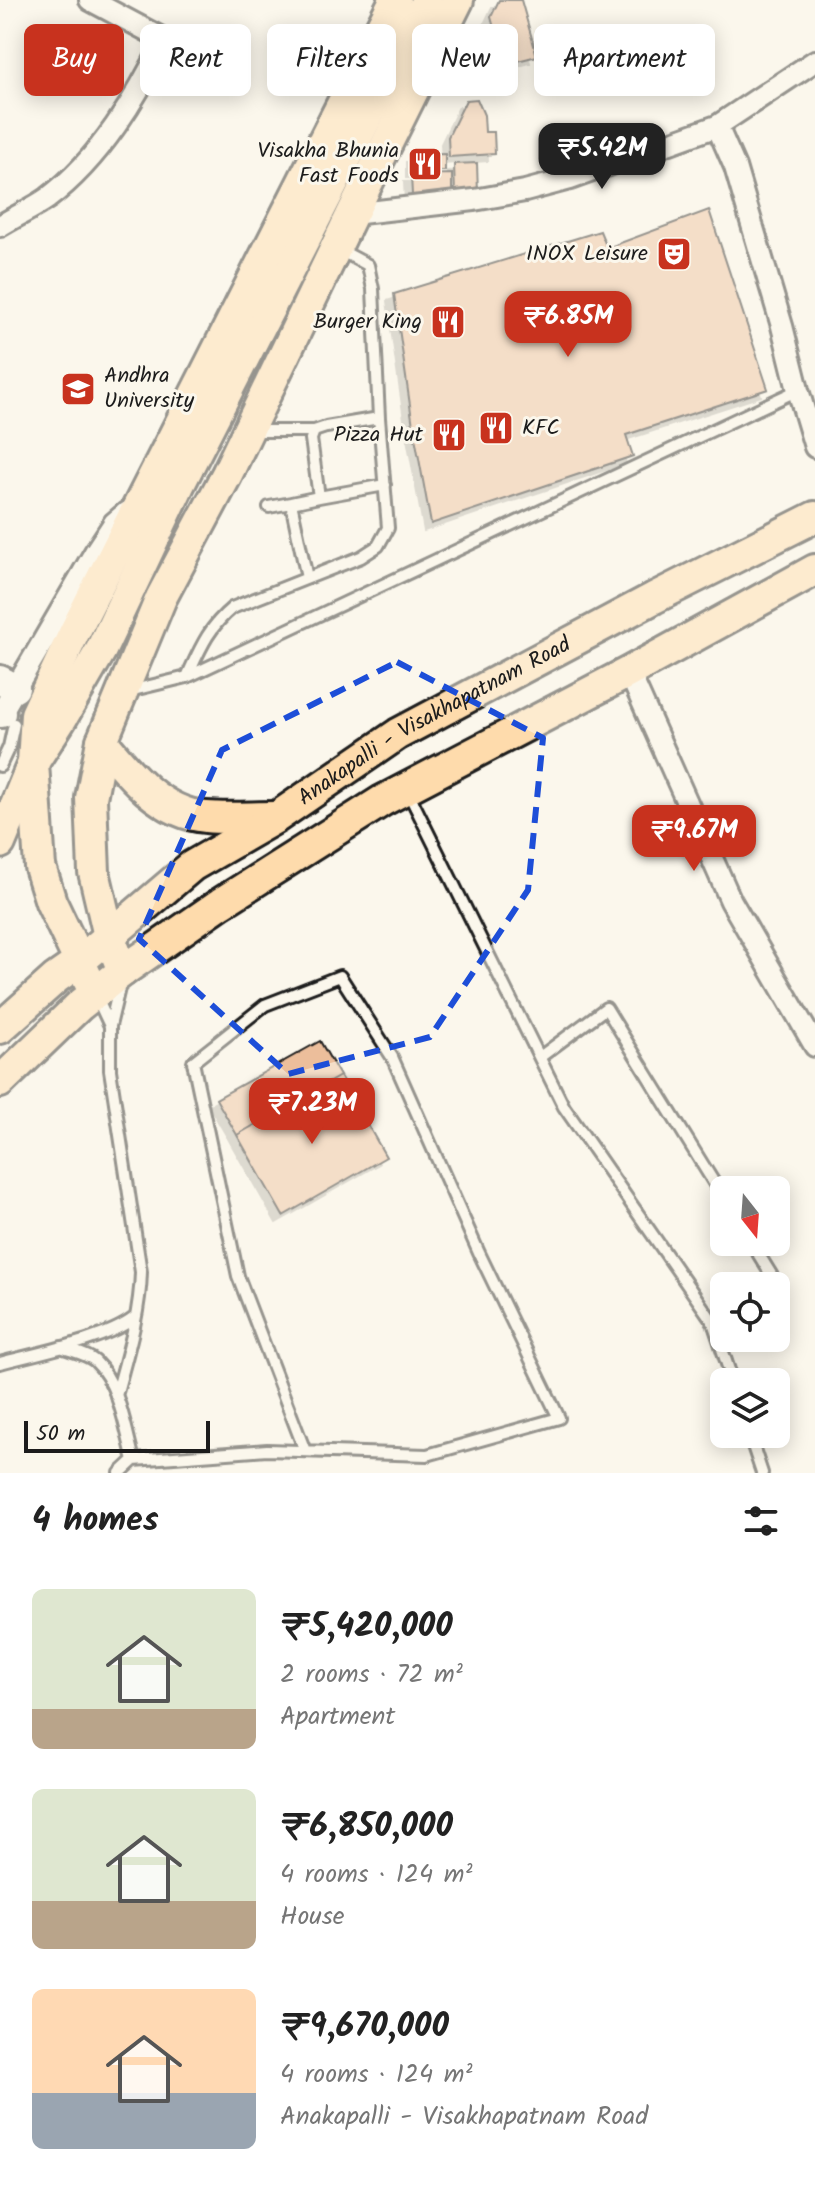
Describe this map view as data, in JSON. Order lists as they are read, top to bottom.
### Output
{
  "streets": {
    "main road": ["Anakapalli - Visakhapatnam Road"]
  },
  "places": {
    "restaurant": [
      "Visakha Bhunia Fast Foods",
      "Burger King",
      "KFC",
      "Pizza Hut"
    ],
    "theatre": ["INOX Leisure"],
    "school or university": ["Andhra University"]
  },
  "scale_bar": "50 m",
  "north": "bottom",
  "page": {
    "chip": [
      "Buy",
      "Rent",
      "Filters",
      "New",
      "Apartment"
    ],
    "price": [
      "₹5.42M",
      "₹6.85M",
      "₹9.67M",
      "₹7.23M"
    ],
    "scale": "50 m",
    "heading": "4 homes",
    "list": [
      {
        "name": "₹5,420,000",
        "note": "2 rooms · 72 m² · Apartment"
      },
      {
        "name": "₹6,850,000",
        "note": "4 rooms · 124 m² · House"
      },
      {
        "name": "₹9,670,000",
        "note": "4 rooms · 124 m² · Anakapalli - Visakhapatnam Road"
      }
    ]
  }
}
